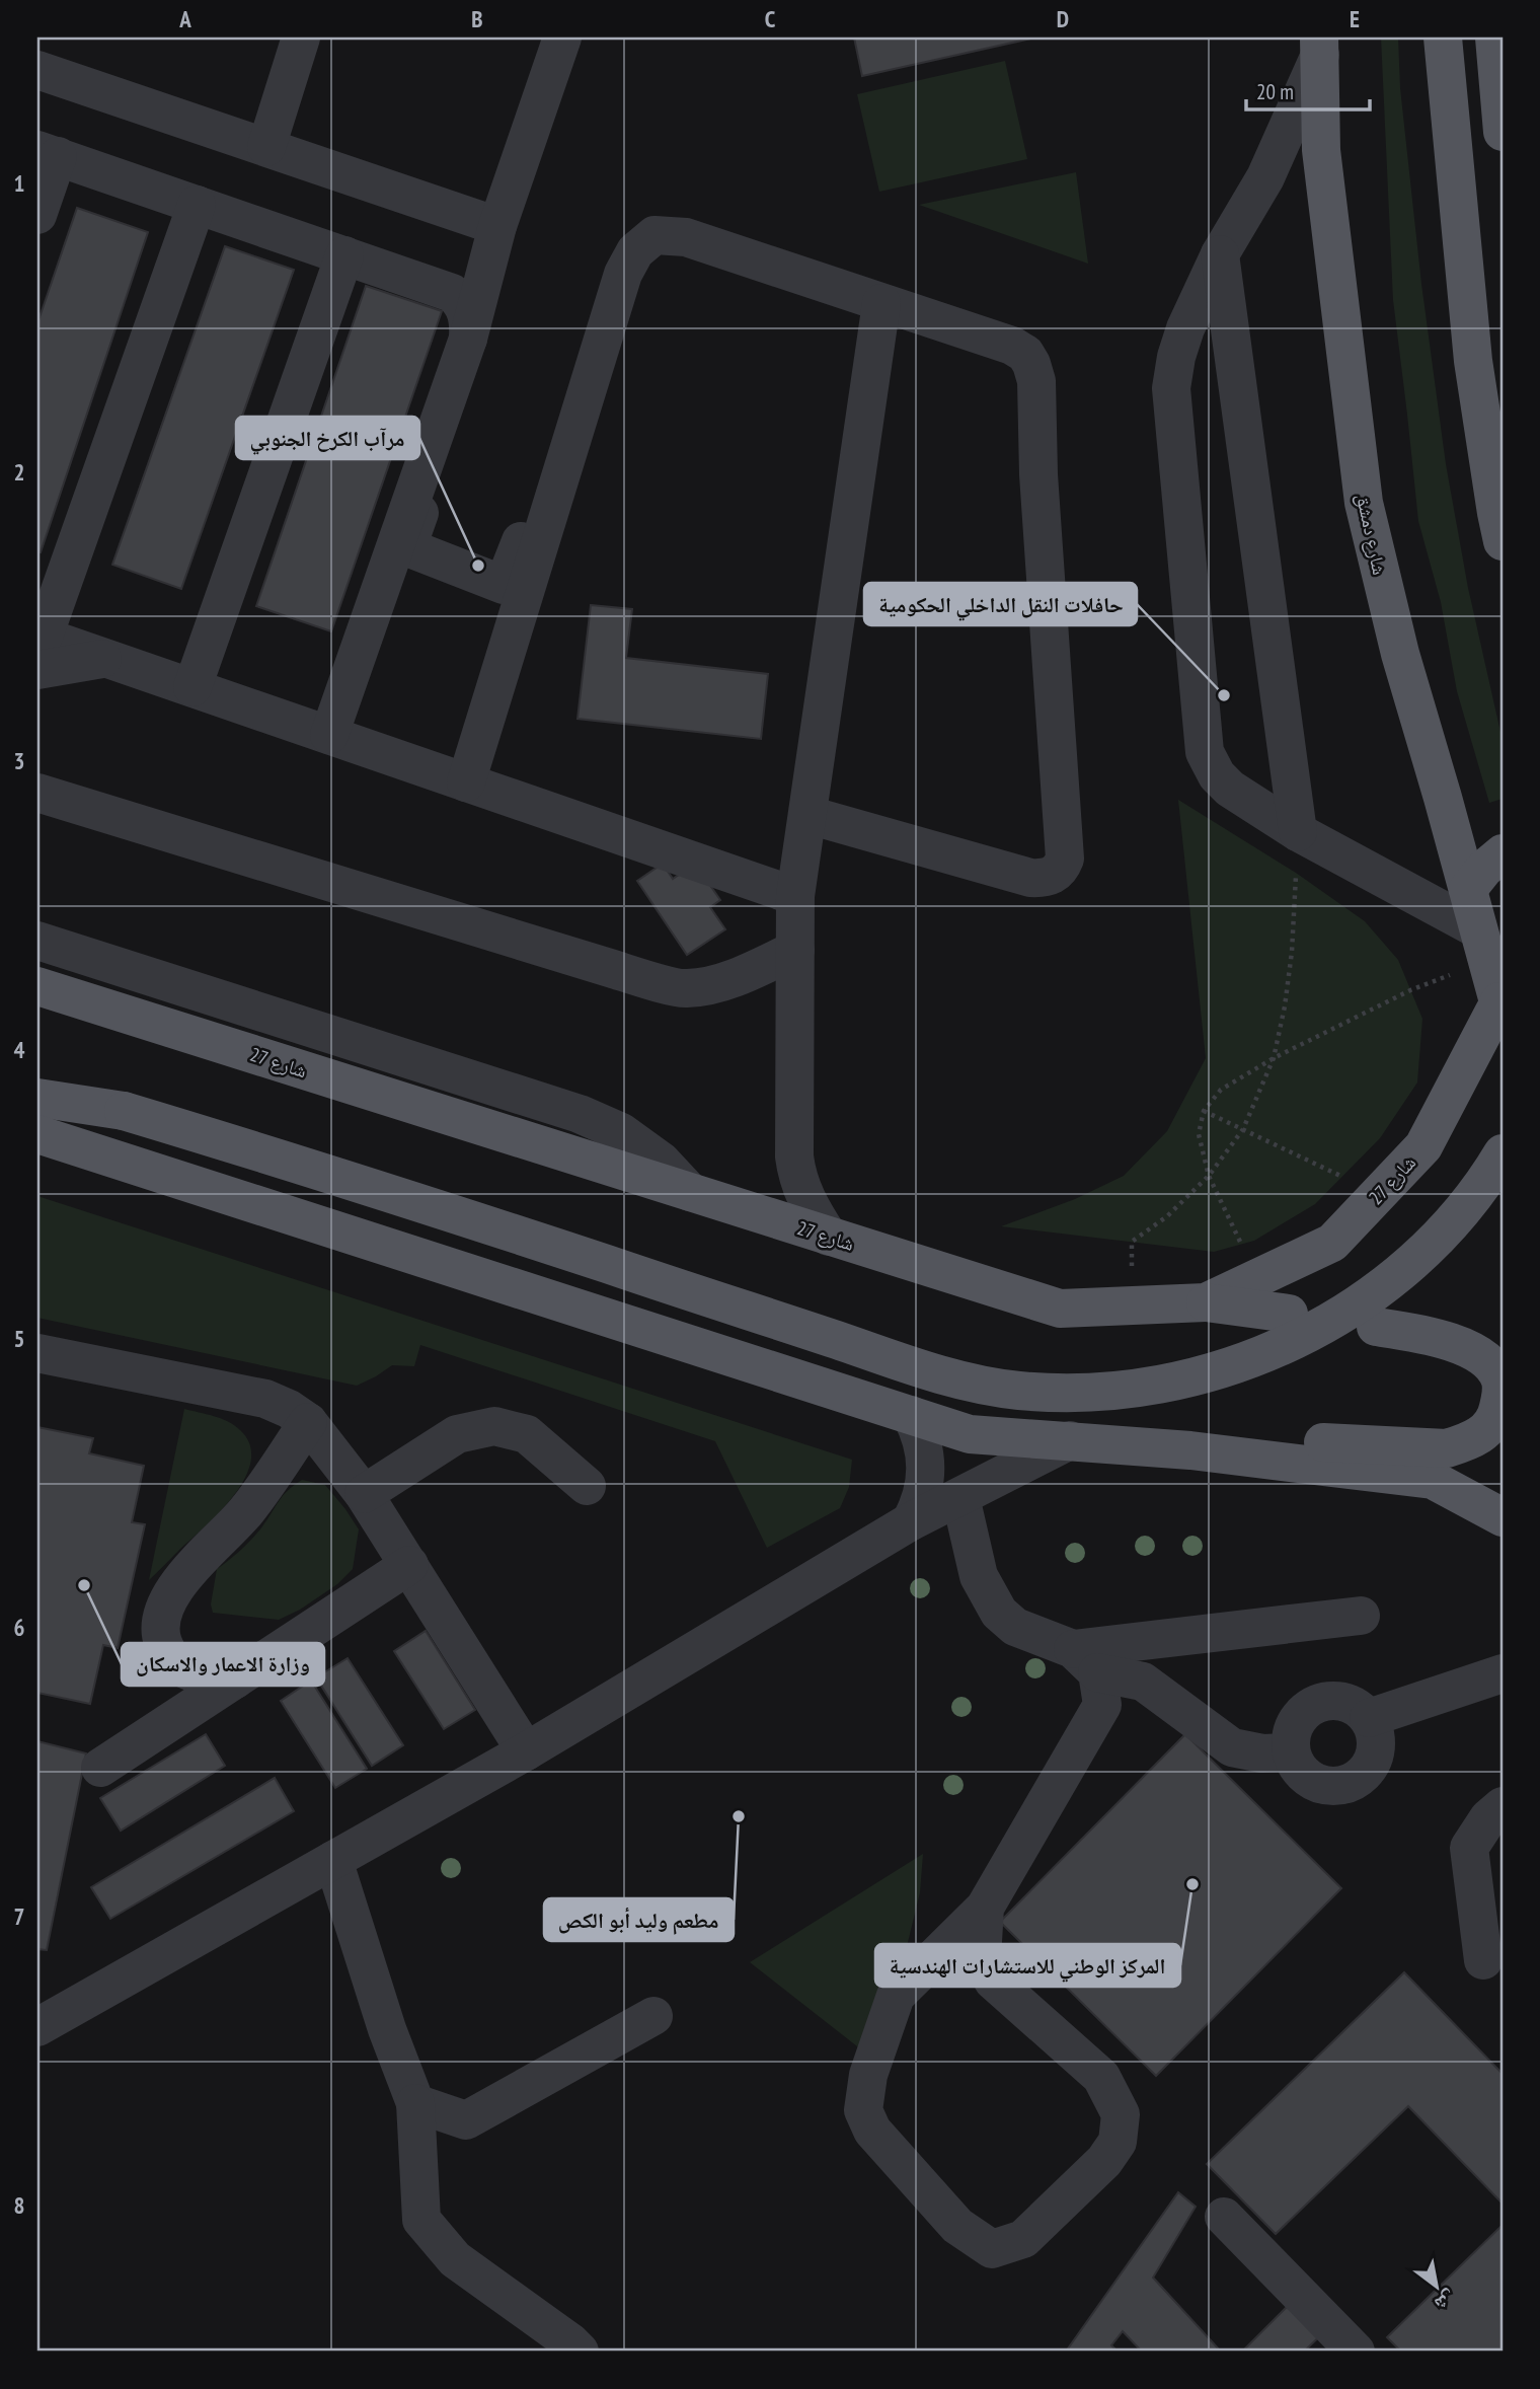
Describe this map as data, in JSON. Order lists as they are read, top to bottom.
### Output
{
  "streets": {
    "main road": ["شارع دمشق", "شارع 27"]
  },
  "crossings": [
    ["شارع دمشق", "شارع 27"]
  ],
  "places": [
    "مرآب الكرخ الجنوبي",
    "حافلات النقل الداخلي الحكومية",
    "وزارة الاعمار والاسكان",
    "مطعم وليد أبو الكص",
    "المركز الوطني للاستشارات الهندسية"
  ],
  "scale_bar": "20 m",
  "north": "bottom right",
  "grid": {
    "columns": [
      "A",
      "B",
      "C",
      "D",
      "E"
    ],
    "rows": [
      "1",
      "2",
      "3",
      "4",
      "5",
      "6",
      "7",
      "8"
    ]
  }
}
